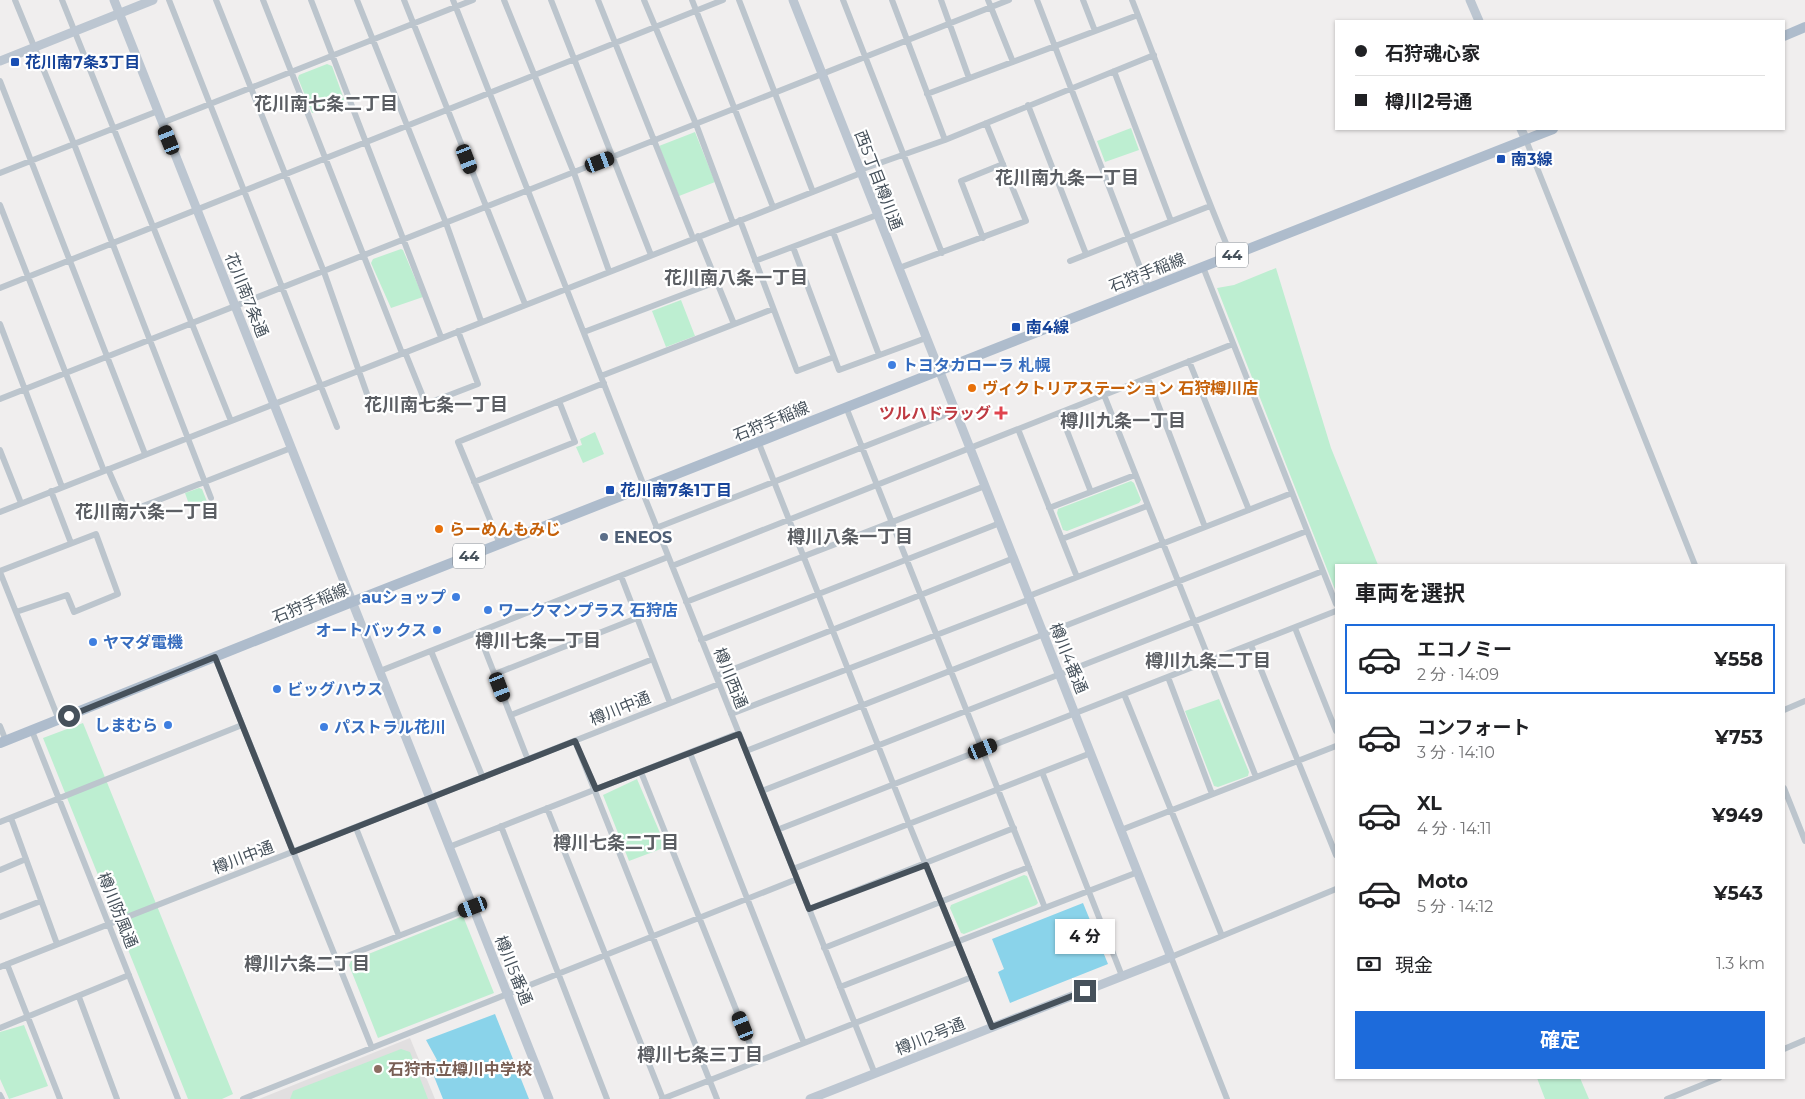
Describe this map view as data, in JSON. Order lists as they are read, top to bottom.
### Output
{
  "streets": {
    "main road": ["44", "石狩手稲線"],
    "street": [
      "西5丁目樽川通",
      "花川南7条通",
      "樽川4番通",
      "樽川西通",
      "樽川中通",
      "樽川防風通",
      "樽川5番通",
      "樽川2号通"
    ]
  },
  "crossings": [
    ["西5丁目樽川通", "石狩手稲線"],
    ["西5丁目樽川通", "樽川4番通"],
    ["石狩手稲線", "花川南7条通"],
    ["石狩手稲線", "樽川4番通"],
    ["石狩手稲線", "樽川西通"],
    ["石狩手稲線", "樽川防風通"],
    ["石狩手稲線", "樽川5番通"],
    ["花川南7条通", "樽川5番通"],
    ["樽川4番通", "樽川2号通"],
    ["樽川西通", "樽川中通"],
    ["樽川西通", "樽川2号通"],
    ["樽川中通", "樽川防風通"],
    ["樽川中通", "樽川5番通"]
  ],
  "districts": [
    "花川南七条二丁目",
    "花川南九条一丁目",
    "花川南八条一丁目",
    "花川南七条一丁目",
    "樽川九条一丁目",
    "花川南六条一丁目",
    "樽川八条一丁目",
    "樽川七条一丁目",
    "樽川九条二丁目",
    "樽川七条二丁目",
    "樽川六条二丁目",
    "樽川七条三丁目"
  ],
  "places": {
    "transit": [
      "花川南7条3丁目",
      "南3線",
      "南4線",
      "花川南7条1丁目"
    ],
    "other": [
      "トヨタカローラ 札幌",
      "ヴィクトリアステーション 石狩樽川店",
      "らーめんもみじ",
      "ENEOS",
      "auショップ",
      "ワークマンプラス 石狩店",
      "オートバックス",
      "ヤマダ電機",
      "ビッグハウス",
      "しまむら",
      "パストラル花川",
      "石狩市立樽川中学校"
    ],
    "health": ["ツルハドラッグ"]
  },
  "page": {
    "banner": ["石狩魂心家", "樽川2号通"],
    "heading": "車両を選択",
    "list": [
      {
        "name": "エコノミー",
        "note": "2 分 · 14:09",
        "value": "¥558"
      },
      {
        "name": "コンフォート",
        "note": "3 分 · 14:10",
        "value": "¥753"
      },
      {
        "name": "XL",
        "note": "4 分 · 14:11",
        "value": "¥949"
      },
      {
        "name": "Moto",
        "note": "5 分 · 14:12",
        "value": "¥543"
      }
    ],
    "bubble": "4 分",
    "pay": ["現金", "1.3 km"],
    "buttons": "確定"
  }
}
